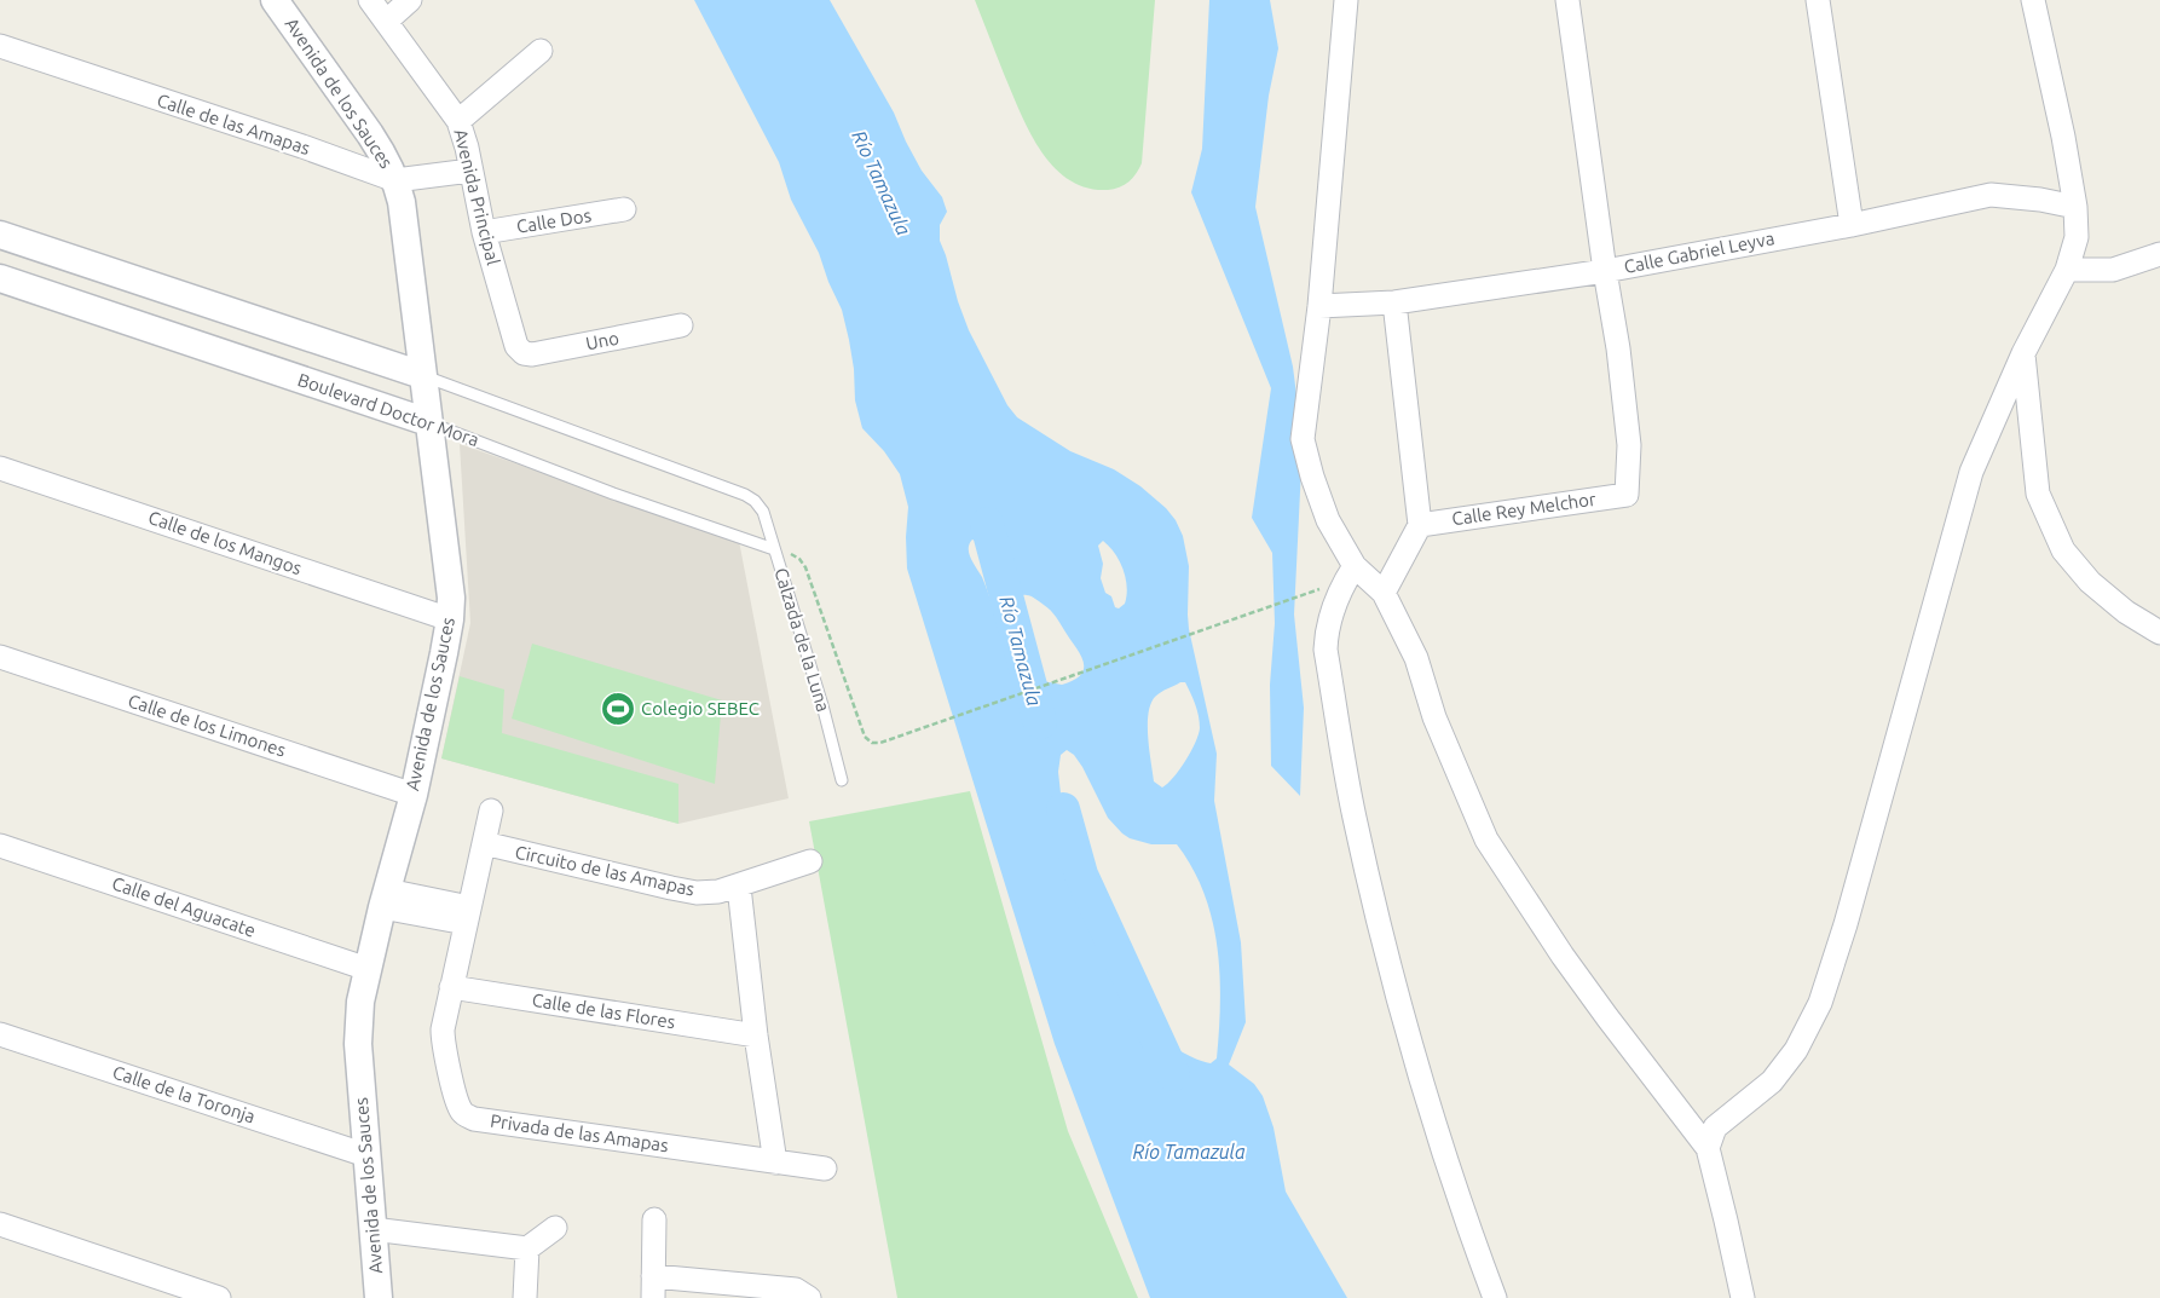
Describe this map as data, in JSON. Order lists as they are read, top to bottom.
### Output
{
  "streets": {
    "street": [
      "Avenida de los Sauces",
      "Calle de las Amapas",
      "Avenida Principal",
      "Calle Dos",
      "Calle Gabriel Leyva",
      "Uno",
      "Boulevard Doctor Mora",
      "Calle Rey Melchor",
      "Calle de los Mangos",
      "Calle de los Limones",
      "Circuito de las Amapas",
      "Calle del Aguacate",
      "Calle de las Flores",
      "Calle de la Toronja",
      "Privada de las Amapas"
    ],
    "lane": ["Calzada de la Luna"]
  },
  "crossings": [
    ["Avenida de los Sauces", "Calle de las Amapas"],
    ["Avenida de los Sauces", "Boulevard Doctor Mora"],
    ["Avenida de los Sauces", "Calle de los Mangos"],
    ["Avenida de los Sauces", "Calzada de la Luna"],
    ["Avenida de los Sauces", "Calle de los Limones"],
    ["Avenida de los Sauces", "Calle del Aguacate"],
    ["Avenida de los Sauces", "Calle de la Toronja"],
    ["Calle de las Amapas", "Avenida Principal"],
    ["Avenida Principal", "Calle Dos"],
    ["Avenida Principal", "Uno"],
    ["Calle Gabriel Leyva", "Calle Rey Melchor"],
    ["Boulevard Doctor Mora", "Calzada de la Luna"],
    ["Calle de las Flores", "Privada de las Amapas"]
  ],
  "water": ["Río Tamazula"],
  "places": {
    "sports": ["Colegio SEBEC"]
  }
}
